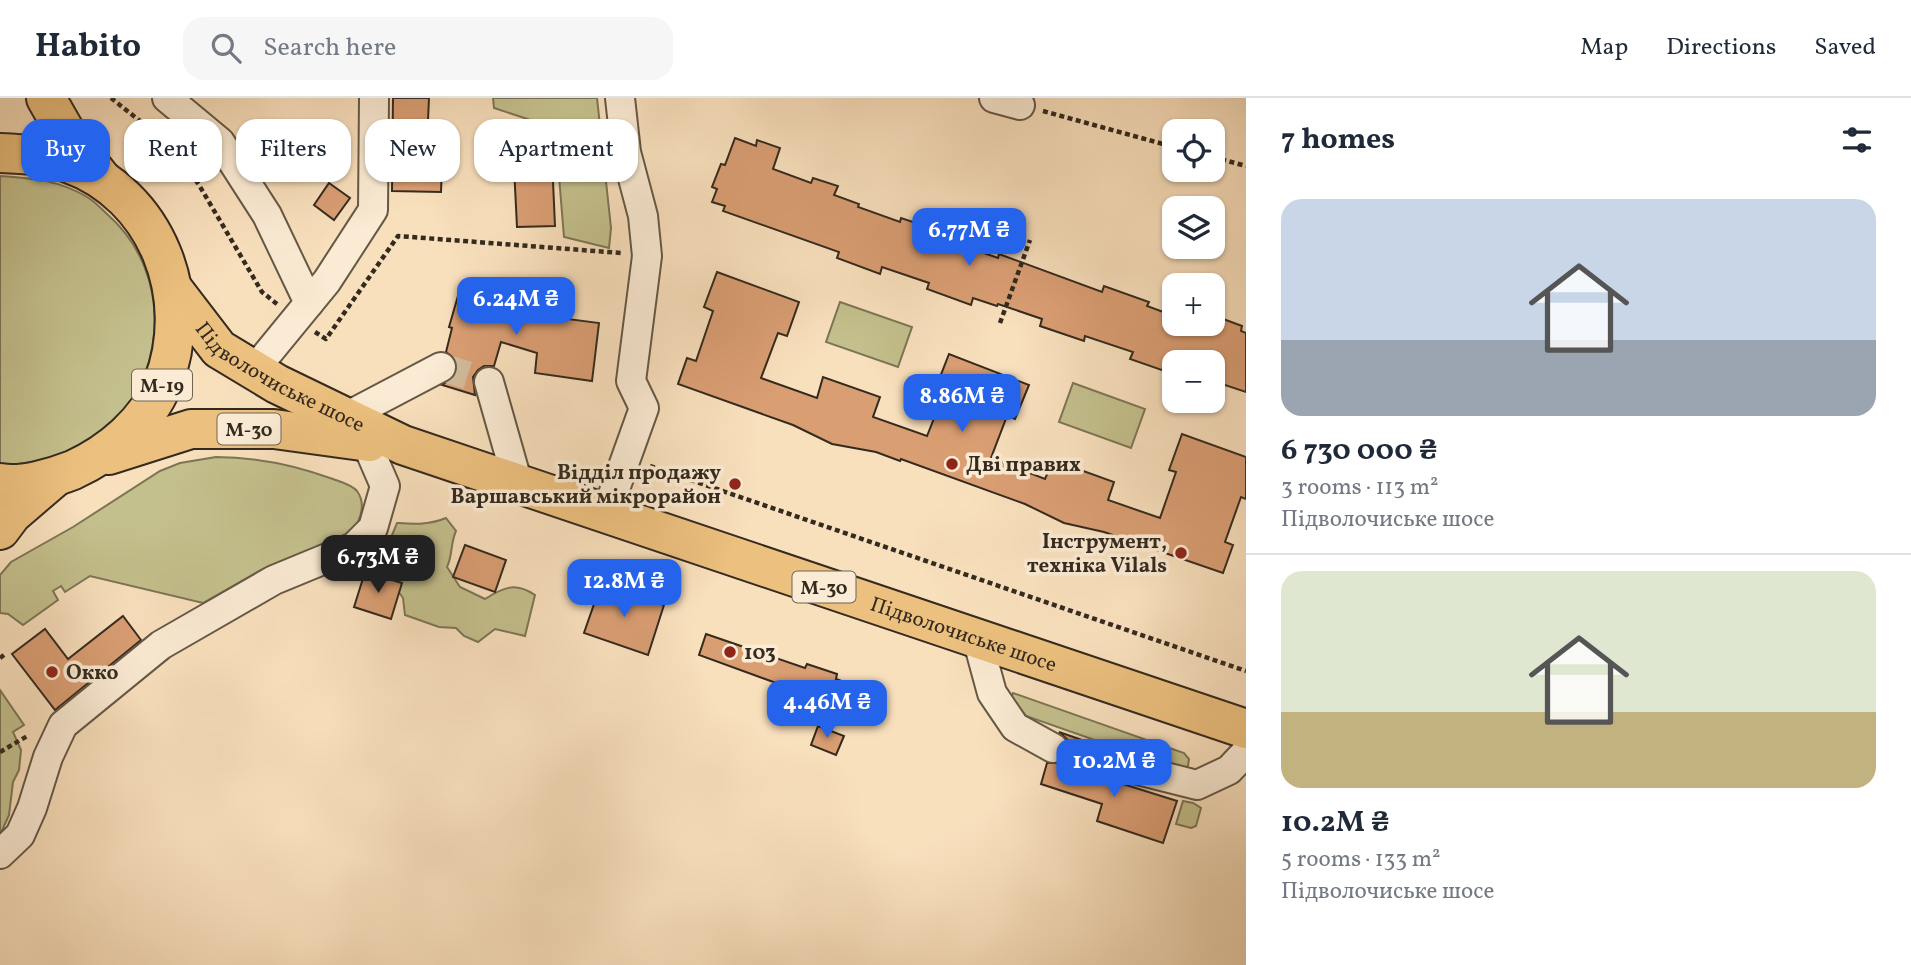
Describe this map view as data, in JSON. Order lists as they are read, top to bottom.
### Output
{
  "streets": {
    "highway": ["Підволочиське шосе", "М-19", "М-30"]
  },
  "crossings": [
    ["Підволочиське шосе", "М-19"]
  ],
  "places": [
    "Дві правих",
    "Відділ продажу Варшавський мікрорайон",
    "Інструмент, техніка Vilals",
    "103",
    "Окко"
  ],
  "page": {
    "header": "Habito",
    "search": "Search here",
    "nav": ["Map", "Directions", "Saved"],
    "heading": "7 homes",
    "map_buttons": ["+", "−"],
    "chip": [
      "Buy",
      "Rent",
      "Filters",
      "New",
      "Apartment"
    ],
    "list": [
      {
        "name": "6 730 000 ₴",
        "note": "3 rooms · 113 m² · Підволочиське шосе"
      },
      {
        "name": "10.2M ₴",
        "note": "5 rooms · 133 m² · Підволочиське шосе"
      }
    ],
    "price": [
      "6.77M ₴",
      "6.24M ₴",
      "8.86M ₴",
      "6.73M ₴",
      "12.8M ₴",
      "4.46M ₴",
      "10.2M ₴"
    ]
  }
}
